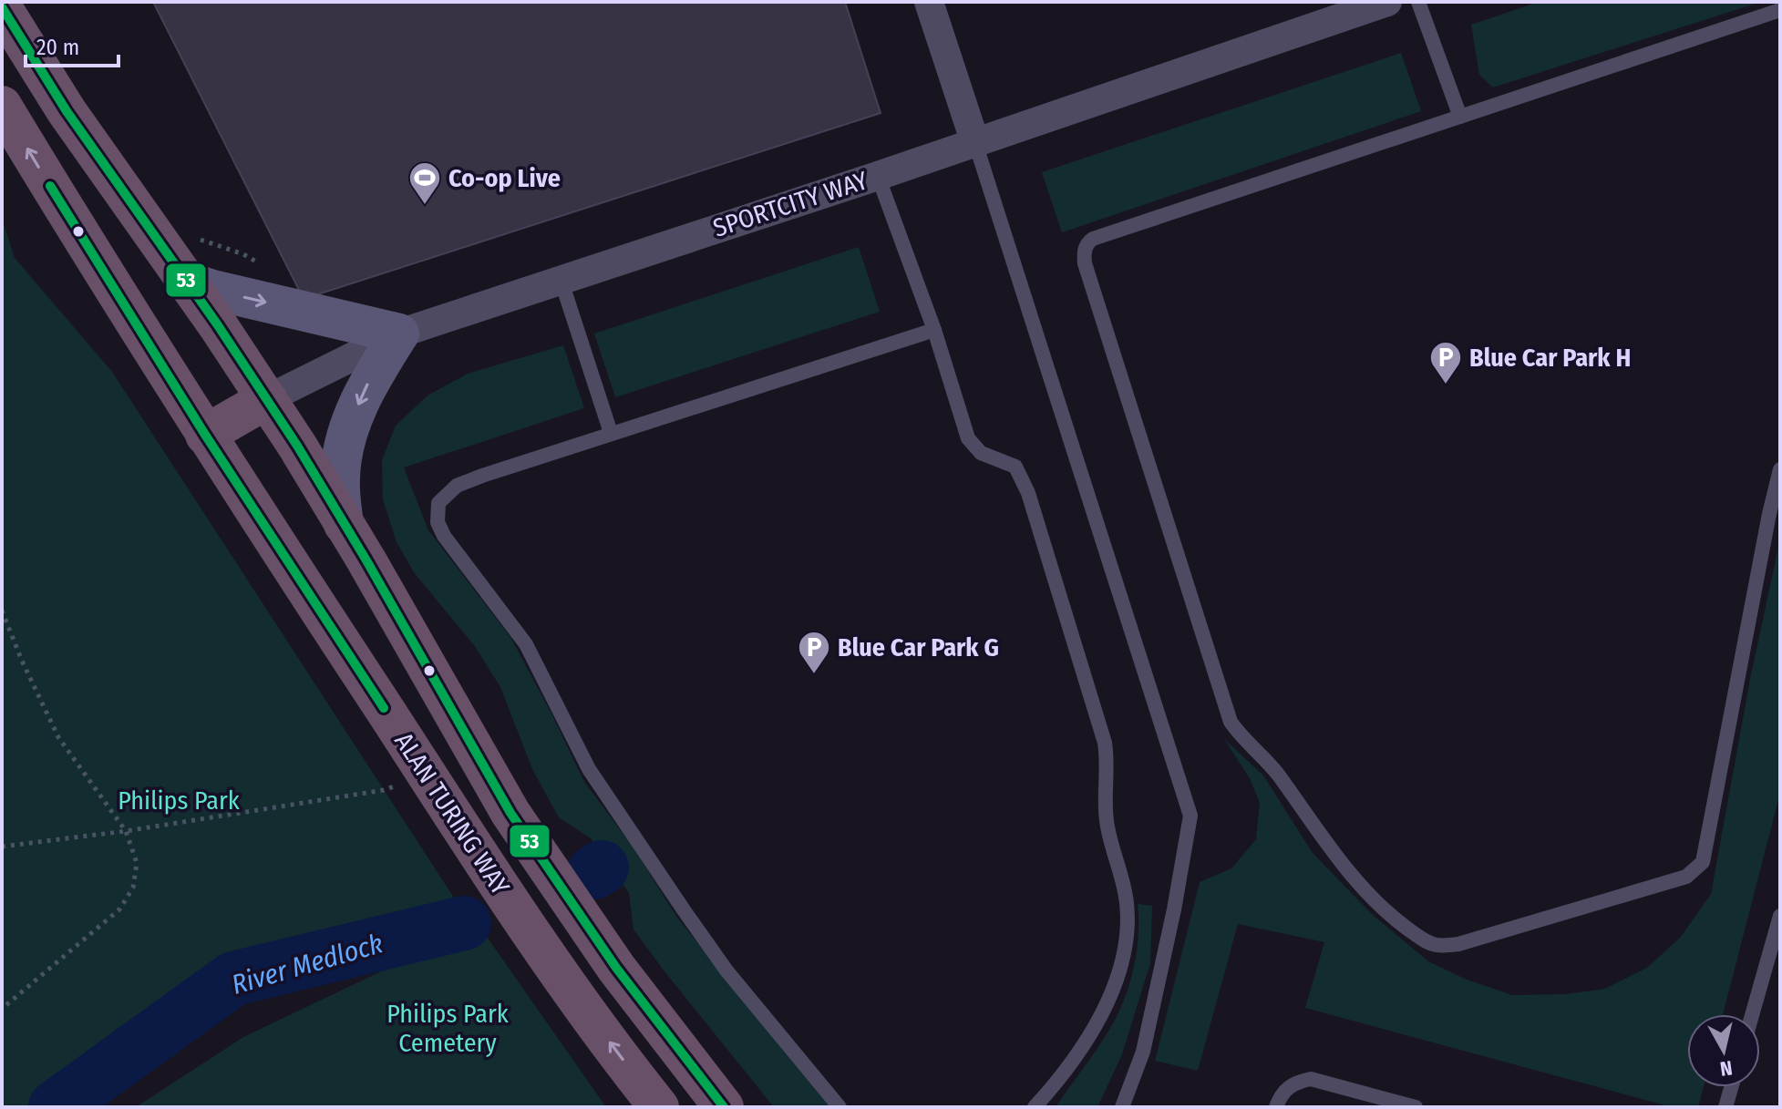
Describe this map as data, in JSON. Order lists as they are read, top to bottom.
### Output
{
  "streets": {
    "highway": ["SPORTCITY WAY", "ALAN TURING WAY"]
  },
  "crossings": [
    ["SPORTCITY WAY", "ALAN TURING WAY"]
  ],
  "water": ["River Medlock"],
  "parks": ["Philips Park", "Philips Park Cemetery"],
  "places": {
    "sports": ["Co-op Live"],
    "parking": ["Blue Car Park H", "Blue Car Park G"]
  },
  "lines": ["transit line 53"],
  "scale_bar": "20 m",
  "north": "bottom"
}
